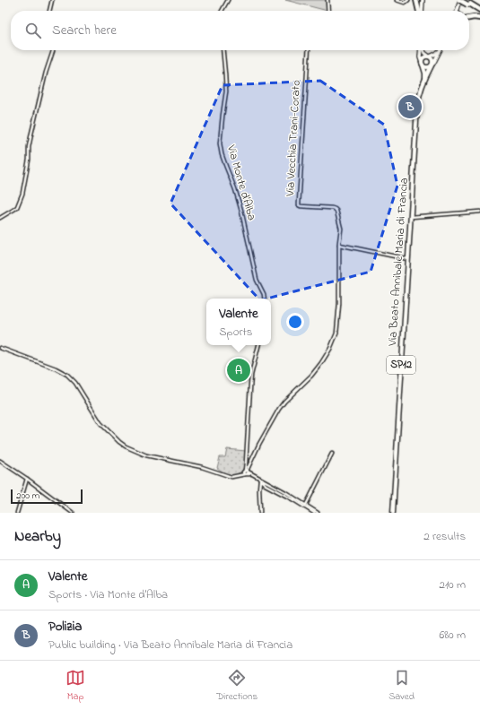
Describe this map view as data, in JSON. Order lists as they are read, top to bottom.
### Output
{
  "streets": {
    "main road": ["Via Beato Annibale Maria di Francia", "SP12"],
    "street": ["Via Vecchia Trani-Corato", "Via Monte d'Alba"]
  },
  "scale_bar": "200 m",
  "page": {
    "search": "Search here",
    "pins": ["B", "A"],
    "popup": ["Valente", "Sports"],
    "scale": "200 m",
    "heading": ["Nearby", "2 results"],
    "list": [
      {
        "mark": "A",
        "name": "Valente",
        "note": "Sports · Via Monte d'Alba",
        "value": "210 m"
      },
      {
        "mark": "B",
        "name": "Polizia",
        "note": "Public building · Via Beato Annibale Maria di Francia",
        "value": "680 m"
      }
    ],
    "nav": ["Map", "Directions", "Saved"]
  }
}
